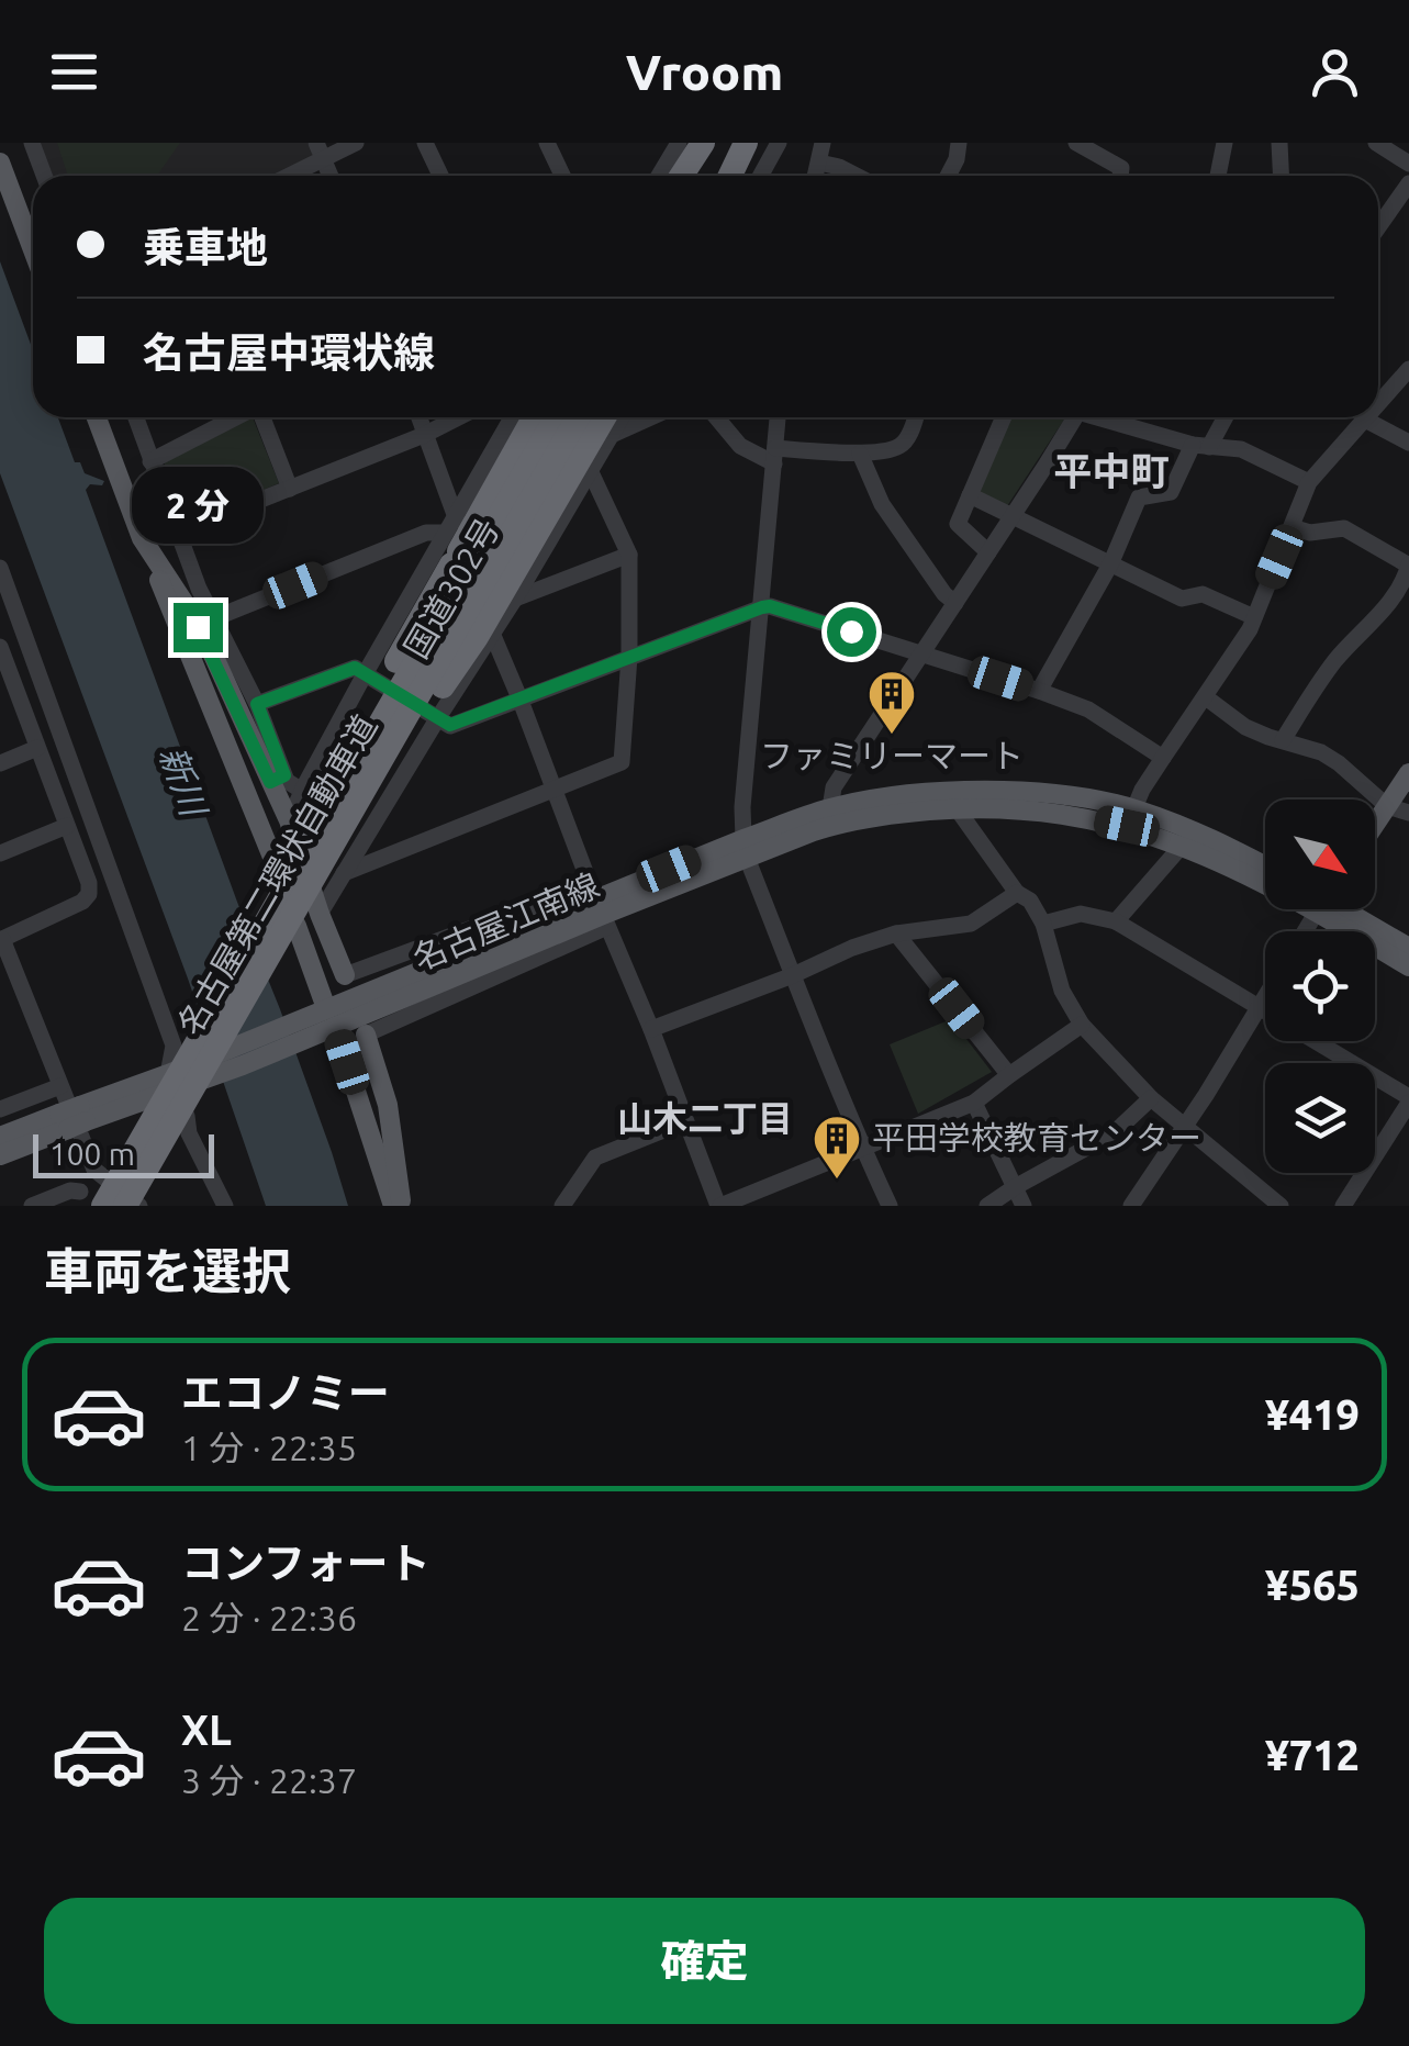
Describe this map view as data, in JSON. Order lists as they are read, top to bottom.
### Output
{
  "streets": {
    "highway": ["国道302号", "名古屋第二環状自動車道"],
    "main road": ["名古屋江南線"]
  },
  "crossings": [
    ["国道302号", "名古屋江南線"]
  ],
  "districts": ["平中町", "山木二丁目"],
  "water": ["新川"],
  "places": {
    "building": ["ファミリーマート", "平田学校教育センター"]
  },
  "scale_bar": "100 m",
  "north": "bottom right",
  "page": {
    "header": "Vroom",
    "banner": ["乗車地", "名古屋中環状線"],
    "bubble": "2 分",
    "scale": "100 m",
    "heading": "車両を選択",
    "list": [
      {
        "name": "エコノミー",
        "note": "1 分 · 22:35",
        "value": "¥419"
      },
      {
        "name": "コンフォート",
        "note": "2 分 · 22:36",
        "value": "¥565"
      },
      {
        "name": "XL",
        "note": "3 分 · 22:37",
        "value": "¥712"
      }
    ],
    "buttons": "確定"
  }
}
